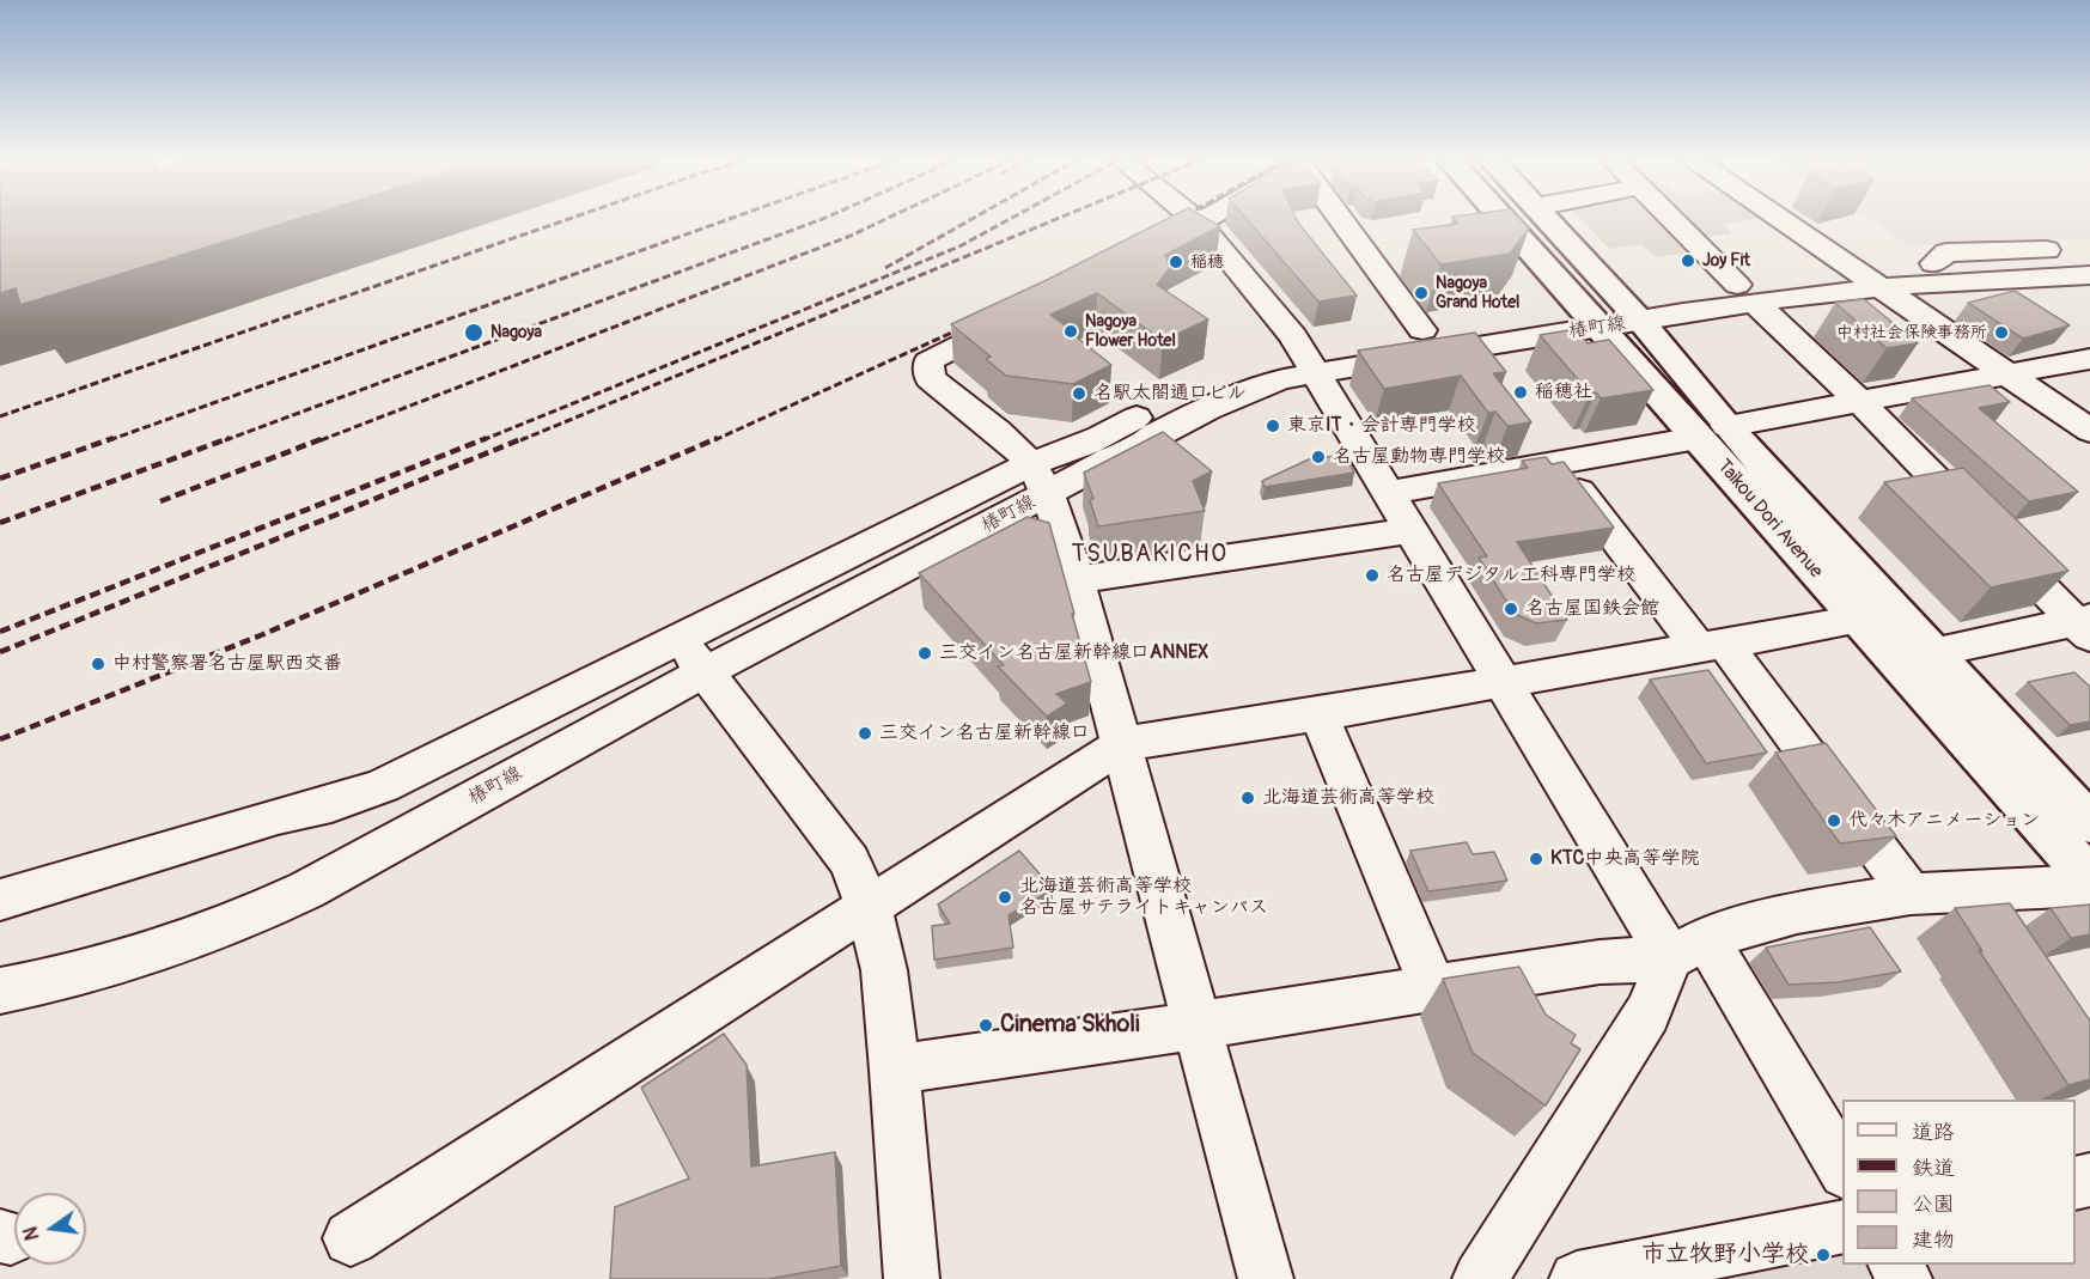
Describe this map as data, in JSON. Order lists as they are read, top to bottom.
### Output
{
  "streets": {
    "main road": ["Taikou Dori Avenue"],
    "street": ["椿町線"]
  },
  "crossings": [
    ["椿町線", "Taikou Dori Avenue"]
  ],
  "districts": ["TSUBAKICHO"],
  "places": [
    "Joy Fit",
    "稲穂",
    "Nagoya Grand Hotel",
    "Nagoya Flower Hotel",
    "Nagoya",
    "中村社会保険事務所",
    "稲穂社",
    "名駅太閤通口ビル",
    "東京IT・会計専門学校",
    "名古屋動物専門学校",
    "名古屋デジタル工科専門学校",
    "名古屋国鉄会館",
    "三交イン名古屋新幹線口ANNEX",
    "中村警察署名古屋駅西交番",
    "三交イン名古屋新幹線口",
    "北海道芸術高等学校",
    "代々木アニメーション",
    "KTC中央高等学院",
    "北海道芸術高等学校 名古屋サテライトキャンパス",
    "Cinema Skholi",
    "市立牧野小学校"
  ],
  "legend": [
    "道路",
    "鉄道",
    "公園",
    "建物"
  ],
  "north": "left"
}
